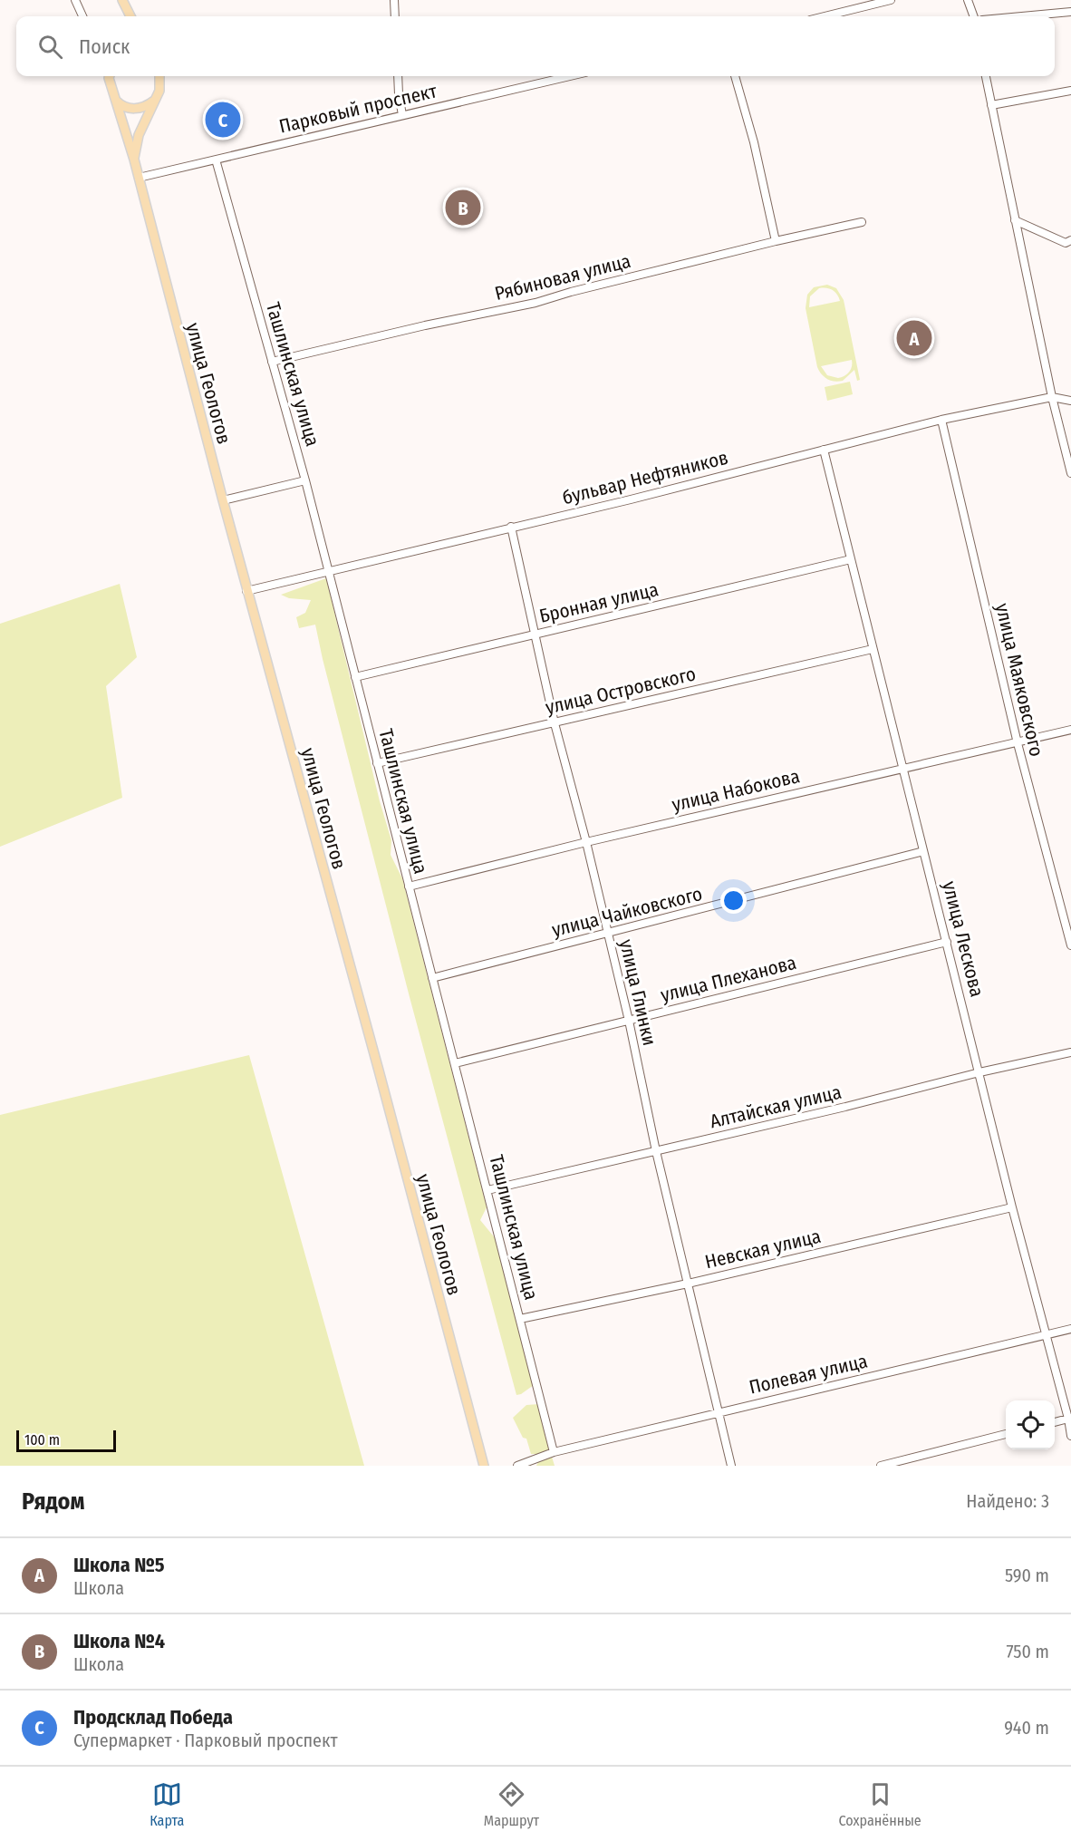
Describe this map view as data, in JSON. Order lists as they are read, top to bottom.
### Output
{
  "streets": {
    "main road": ["улица Геологов"],
    "street": [
      "Парковый проспект",
      "Рябиновая улица",
      "Ташлинская улица",
      "бульвар Нефтяников",
      "Бронная улица",
      "улица Маяковского",
      "улица Островского",
      "улица Набокова",
      "улица Чайковского",
      "улица Лескова",
      "улица Плеханова",
      "улица Глинки",
      "Алтайская улица",
      "Невская улица",
      "Полевая улица"
    ]
  },
  "crossings": [
    ["Парковый проспект", "Ташлинская улица"],
    ["Парковый проспект", "улица Геологов"],
    ["Рябиновая улица", "Ташлинская улица"],
    ["Ташлинская улица", "бульвар Нефтяников"],
    ["Ташлинская улица", "Бронная улица"],
    ["Ташлинская улица", "улица Островского"],
    ["Ташлинская улица", "улица Набокова"],
    ["Ташлинская улица", "улица Чайковского"],
    ["Ташлинская улица", "улица Плеханова"],
    ["Ташлинская улица", "Алтайская улица"],
    ["Ташлинская улица", "Невская улица"],
    ["Ташлинская улица", "Полевая улица"],
    ["улица Геологов", "бульвар Нефтяников"],
    ["бульвар Нефтяников", "улица Маяковского"],
    ["бульвар Нефтяников", "улица Лескова"],
    ["бульвар Нефтяников", "улица Глинки"],
    ["Бронная улица", "улица Лескова"],
    ["Бронная улица", "улица Глинки"],
    ["улица Маяковского", "улица Набокова"],
    ["улица Островского", "улица Лескова"],
    ["улица Островского", "улица Глинки"],
    ["улица Набокова", "улица Лескова"],
    ["улица Набокова", "улица Глинки"],
    ["улица Чайковского", "улица Лескова"],
    ["улица Чайковского", "улица Глинки"],
    ["улица Лескова", "улица Плеханова"],
    ["улица Лескова", "Алтайская улица"],
    ["улица Лескова", "Невская улица"],
    ["улица Лескова", "Полевая улица"],
    ["улица Плеханова", "улица Глинки"],
    ["улица Глинки", "Алтайская улица"],
    ["улица Глинки", "Невская улица"],
    ["улица Глинки", "Полевая улица"]
  ],
  "scale_bar": "100 m",
  "page": {
    "search": "Поиск",
    "pins": ["C", "B", "A"],
    "scale": "100 m",
    "heading": ["Рядом", "Найдено: 3"],
    "list": [
      {
        "mark": "A",
        "name": "Школа №5",
        "note": "Школа",
        "value": "590 m"
      },
      {
        "mark": "B",
        "name": "Школа №4",
        "note": "Школа",
        "value": "750 m"
      },
      {
        "mark": "C",
        "name": "Продсклад Победа",
        "note": "Супермаркет · Парковый проспект",
        "value": "940 m"
      }
    ],
    "nav": ["Карта", "Маршрут", "Сохранённые"]
  }
}
